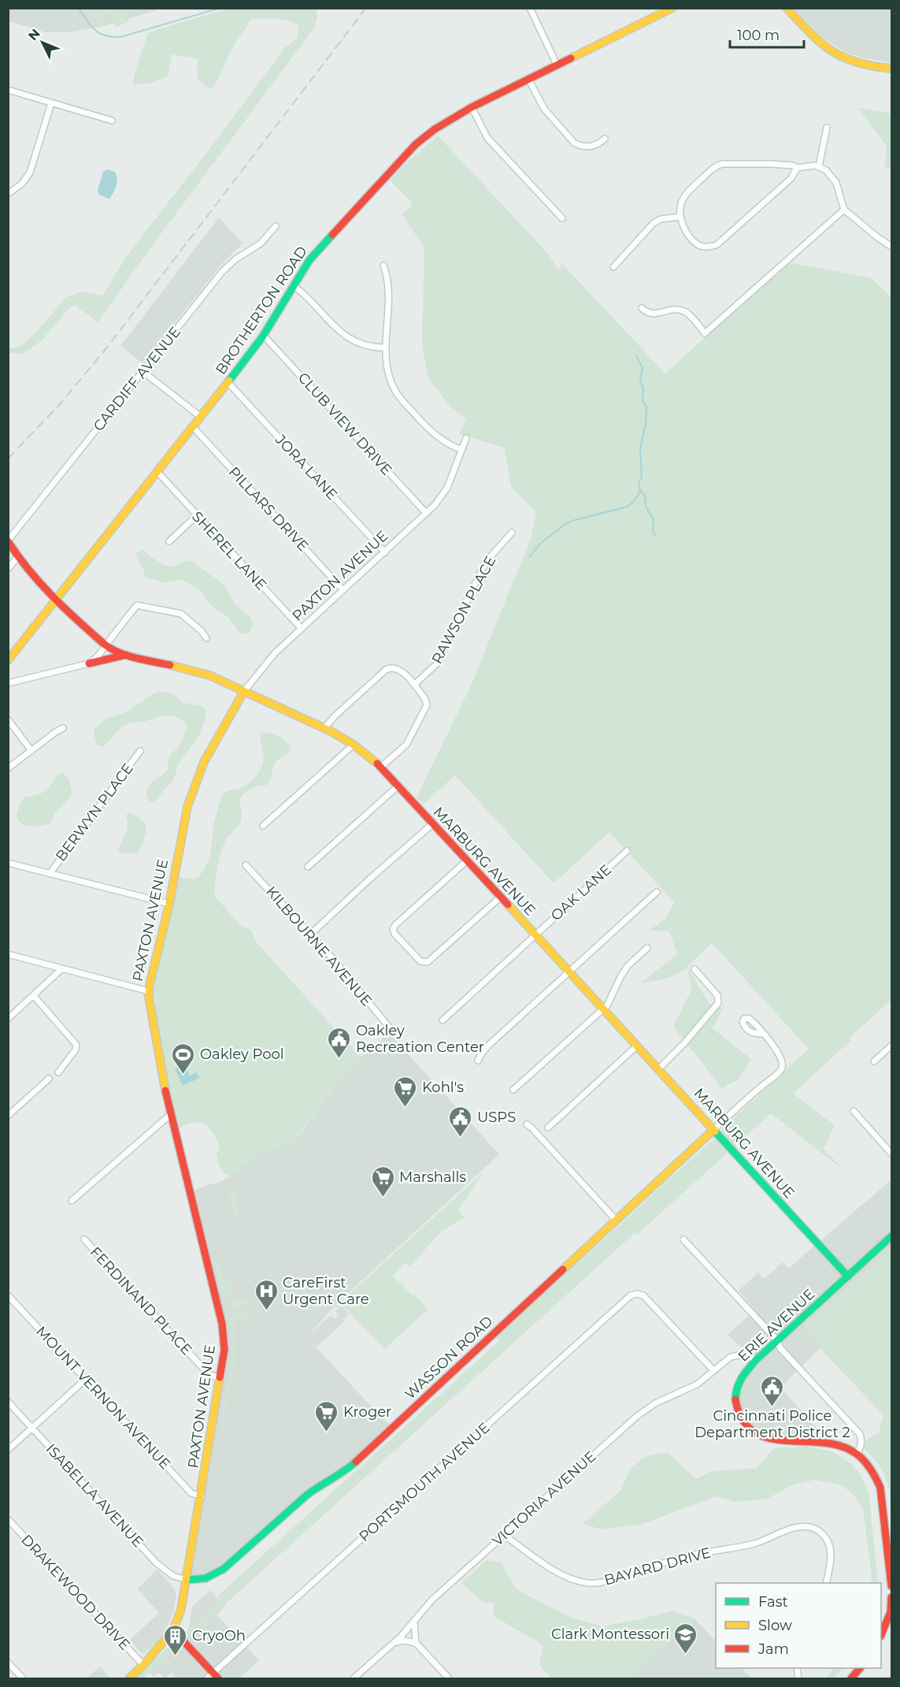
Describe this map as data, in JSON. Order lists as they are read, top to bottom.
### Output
{
  "streets": {
    "street": [
      "BROTHERTON ROAD",
      "CARDIFF AVENUE",
      "CLUB VIEW DRIVE",
      "JORA LANE",
      "PILLARS DRIVE",
      "SHEREL LANE",
      "PAXTON AVENUE",
      "RAWSON PLACE",
      "BERWYN PLACE",
      "MARBURG AVENUE",
      "OAK LANE",
      "KILBOURNE AVENUE",
      "FERDINAND PLACE",
      "ERIE AVENUE",
      "WASSON ROAD",
      "MOUNT VERNON AVENUE",
      "PORTSMOUTH AVENUE",
      "ISABELLA AVENUE",
      "VICTORIA AVENUE",
      "BAYARD DRIVE",
      "DRAKEWOOD DRIVE"
    ]
  },
  "crossings": [
    ["BROTHERTON ROAD", "CLUB VIEW DRIVE"],
    ["BROTHERTON ROAD", "JORA LANE"],
    ["BROTHERTON ROAD", "PILLARS DRIVE"],
    ["BROTHERTON ROAD", "SHEREL LANE"],
    ["BROTHERTON ROAD", "MARBURG AVENUE"],
    ["CARDIFF AVENUE", "MARBURG AVENUE"],
    ["CLUB VIEW DRIVE", "PAXTON AVENUE"],
    ["JORA LANE", "PAXTON AVENUE"],
    ["PILLARS DRIVE", "PAXTON AVENUE"],
    ["SHEREL LANE", "PAXTON AVENUE"],
    ["PAXTON AVENUE", "MARBURG AVENUE"],
    ["PAXTON AVENUE", "FERDINAND PLACE"],
    ["PAXTON AVENUE", "WASSON ROAD"],
    ["PAXTON AVENUE", "MOUNT VERNON AVENUE"],
    ["PAXTON AVENUE", "ISABELLA AVENUE"],
    ["MARBURG AVENUE", "OAK LANE"],
    ["MARBURG AVENUE", "ERIE AVENUE"],
    ["MARBURG AVENUE", "WASSON ROAD"],
    ["ERIE AVENUE", "VICTORIA AVENUE"],
    ["WASSON ROAD", "ISABELLA AVENUE"],
    ["PORTSMOUTH AVENUE", "VICTORIA AVENUE"],
    ["VICTORIA AVENUE", "BAYARD DRIVE"]
  ],
  "places": {
    "public building": ["Oakley Recreation Center", "USPS", "Cincinnati Police Department District 2"],
    "sports": ["Oakley Pool"],
    "supermarket": ["Kohl's", "Marshalls", "Kroger"],
    "hospital": ["CareFirst Urgent Care"],
    "school or university": ["Clark Montessori"],
    "building": ["CryoOh"]
  },
  "legend": ["Fast", "Slow", "Jam"],
  "scale_bar": "100 m",
  "north": "top left"
}
